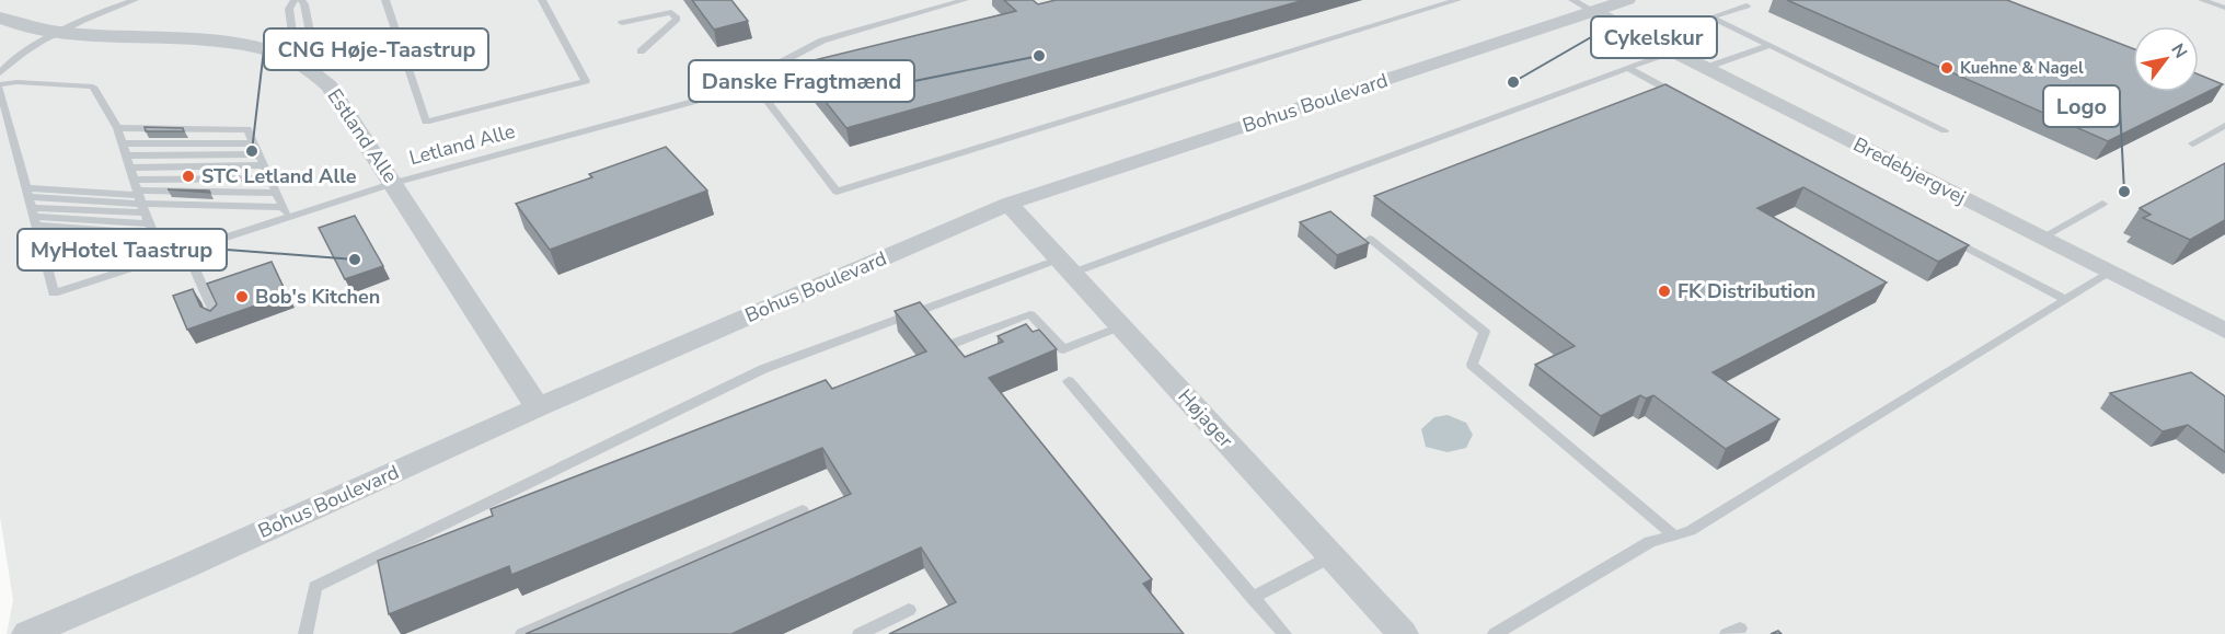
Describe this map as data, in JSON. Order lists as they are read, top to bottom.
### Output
{
  "streets": {
    "street": [
      "Bohus Boulevard",
      "Estland Alle",
      "Bredebjergvej",
      "Højager"
    ],
    "lane": ["Letland Alle"]
  },
  "crossings": [
    ["Bohus Boulevard", "Estland Alle"],
    ["Bohus Boulevard", "Bredebjergvej"],
    ["Bohus Boulevard", "Højager"],
    ["Estland Alle", "Letland Alle"]
  ],
  "places": [
    "Danske Fragtmænd",
    "Kuehne & Nagel",
    "Cykelskur",
    "CNG Høje-Taastrup",
    "STC Letland Alle",
    "Logo",
    "MyHotel Taastrup",
    "FK Distribution",
    "Bob's Kitchen"
  ],
  "north": "top right"
}
